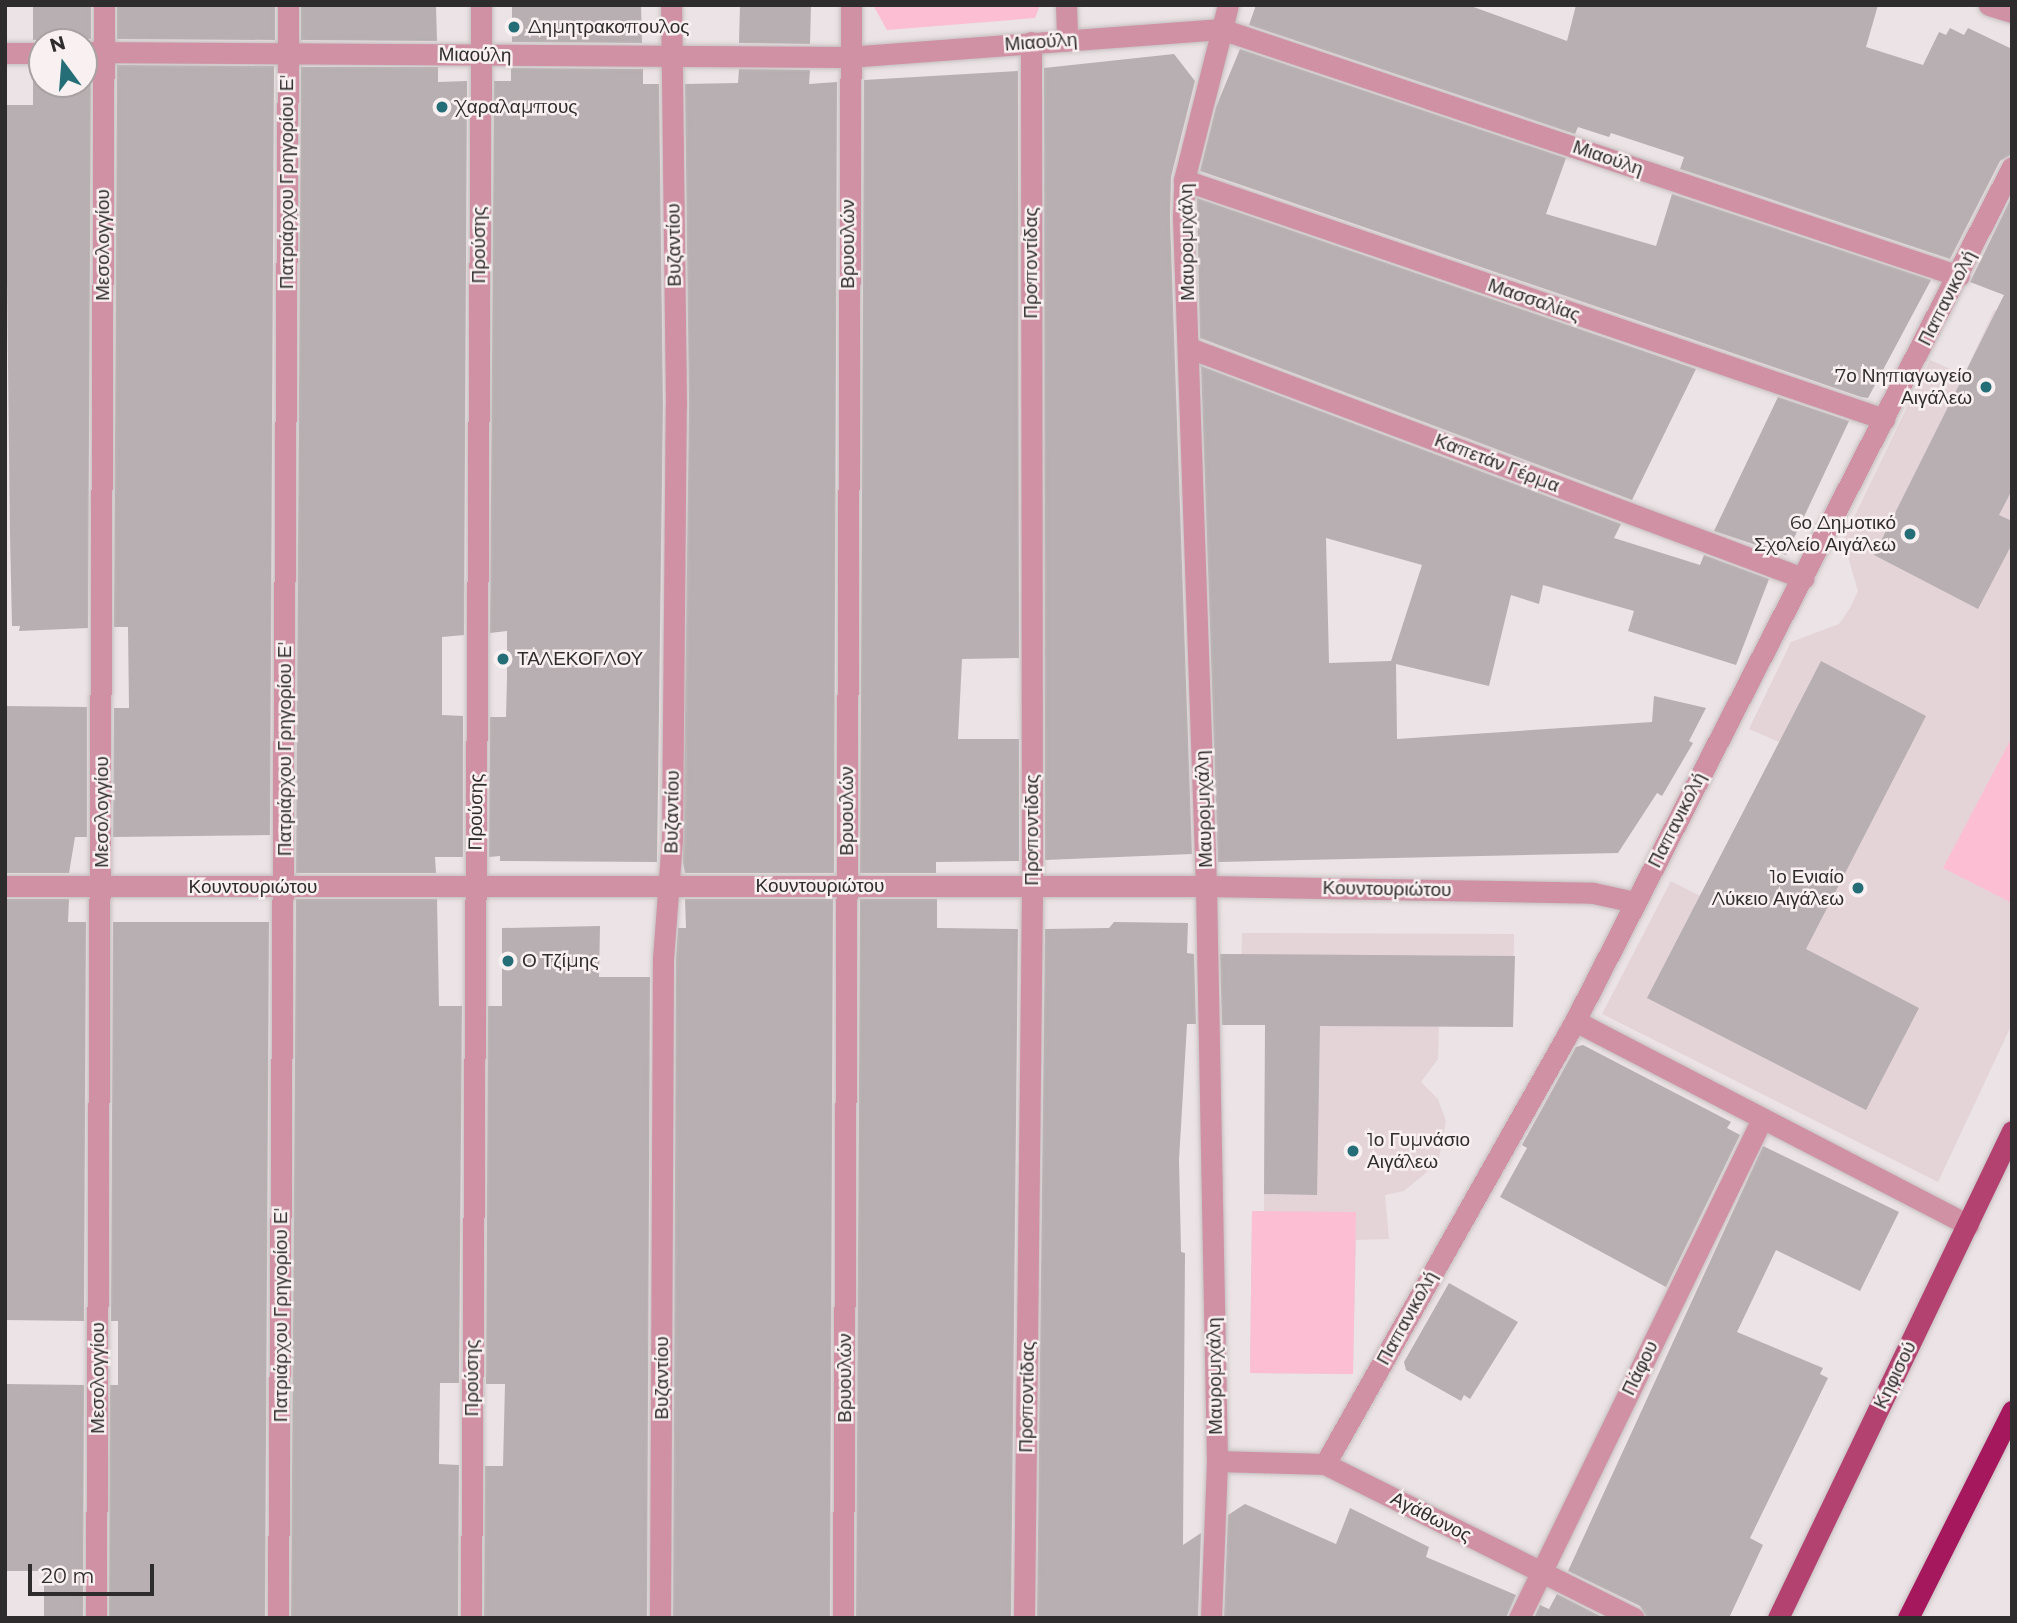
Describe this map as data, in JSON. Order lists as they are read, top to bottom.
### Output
{
  "streets": {
    "main road": ["Κηφισού"],
    "street": [
      "Μιαούλη",
      "Πατριάρχου Γρηγορίου Ε'",
      "Μαυρομιχάλη",
      "Βρυουλών",
      "Μεσολογγίου",
      "Προύσης",
      "Βυζαντίου",
      "Προποντίδας",
      "Παπανικολή",
      "Μασσαλίας",
      "Καπετάν Γέρμα",
      "Κουντουριώτου",
      "Πάφου",
      "Αγάθωνος"
    ]
  },
  "crossings": [
    ["Μιαούλη", "Πατριάρχου Γρηγορίου Ε'"],
    ["Μιαούλη", "Μαυρομιχάλη"],
    ["Μιαούλη", "Βρυουλών"],
    ["Μιαούλη", "Προύσης"],
    ["Μιαούλη", "Βυζαντίου"],
    ["Μιαούλη", "Προποντίδας"],
    ["Μιαούλη", "Παπανικολή"],
    ["Πατριάρχου Γρηγορίου Ε'", "Κουντουριώτου"],
    ["Μαυρομιχάλη", "Μασσαλίας"],
    ["Μαυρομιχάλη", "Καπετάν Γέρμα"],
    ["Μαυρομιχάλη", "Κουντουριώτου"],
    ["Μαυρομιχάλη", "Αγάθωνος"],
    ["Βρυουλών", "Κουντουριώτου"],
    ["Μεσολογγίου", "Κουντουριώτου"],
    ["Προύσης", "Κουντουριώτου"],
    ["Βυζαντίου", "Κουντουριώτου"],
    ["Προποντίδας", "Κουντουριώτου"],
    ["Παπανικολή", "Μασσαλίας"],
    ["Παπανικολή", "Καπετάν Γέρμα"],
    ["Παπανικολή", "Κουντουριώτου"],
    ["Παπανικολή", "Αγάθωνος"],
    ["Πάφου", "Αγάθωνος"]
  ],
  "places": [
    "Δημητρακοπουλος",
    "Χαραλαμπους",
    "7ο Νηπιαγωγείο Αιγάλεω",
    "6ο Δημοτικό Σχολείο Αιγάλεω",
    "ΤΑΛΕΚΟΓΛΟΥ",
    "1ο Ενιαίο Λύκειο Αιγάλεω",
    "Ο Τζίμης",
    "1ο Γυμνάσιο Αιγάλεω"
  ],
  "scale_bar": "20 m",
  "north": "top"
}
